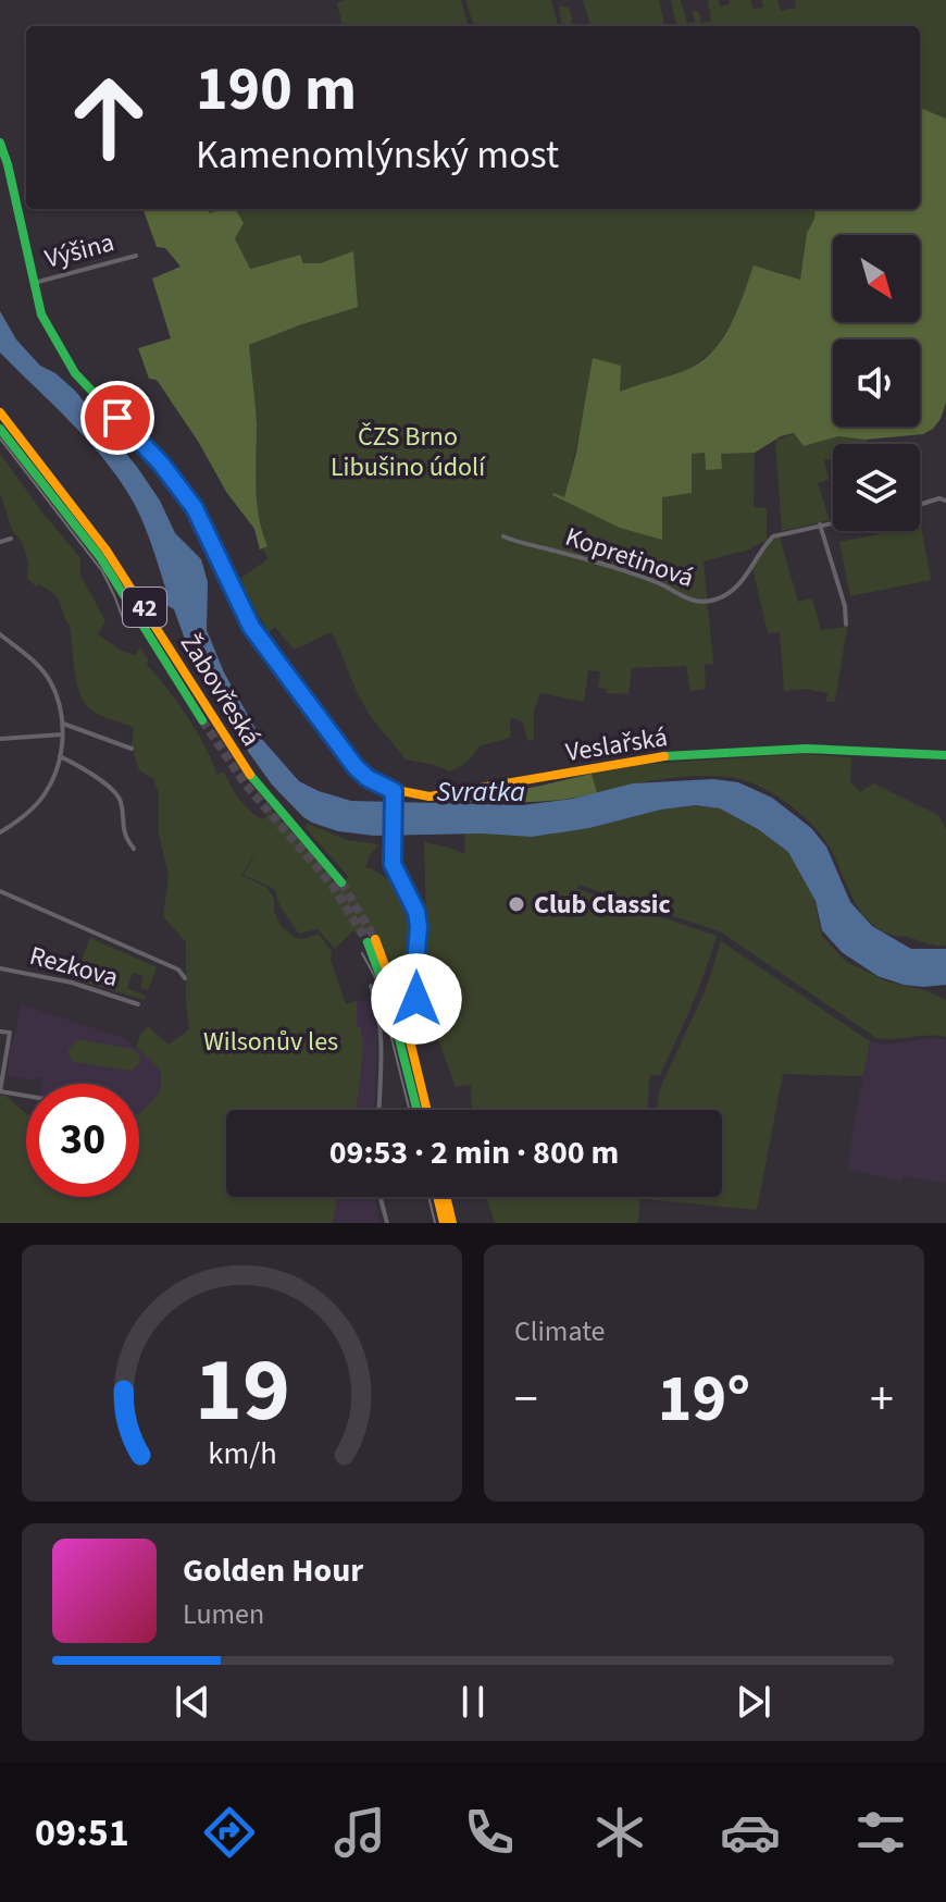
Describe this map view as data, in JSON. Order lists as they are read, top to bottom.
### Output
{
  "streets": {
    "main road": ["42", "Žabovřeská", "Veslařská"],
    "street": ["Výšina", "Kopretinová", "Rezkova"]
  },
  "crossings": [
    ["Výšina", "Veslařská"]
  ],
  "water": ["Svratka"],
  "parks": ["ČZS Brno Libušino údolí", "Wilsonův les"],
  "places": ["Club Classic"],
  "north": "bottom right",
  "page": {
    "turn": ["190 m", "Kamenomlýnský most"],
    "limit": "30",
    "trip": "09:53 · 2 min · 800 m",
    "tile": "Climate",
    "heat": ["−", "19°", "+"],
    "song": ["Golden Hour", "Lumen"],
    "tabs": "09:51",
    "gauge": ["19", "km/h"]
  }
}
